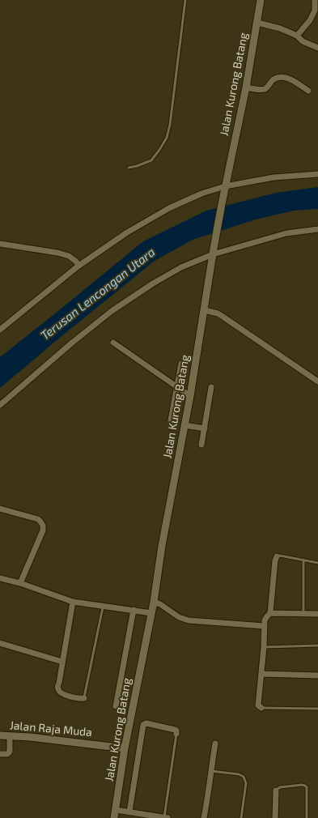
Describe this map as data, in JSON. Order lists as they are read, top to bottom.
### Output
{
  "streets": {
    "street": ["Jalan Kurong Batang", "Jalan Raja Muda"]
  },
  "crossings": [
    ["Jalan Kurong Batang", "Jalan Raja Muda"]
  ],
  "water": ["Terusan Lencongan Utara"]
}
